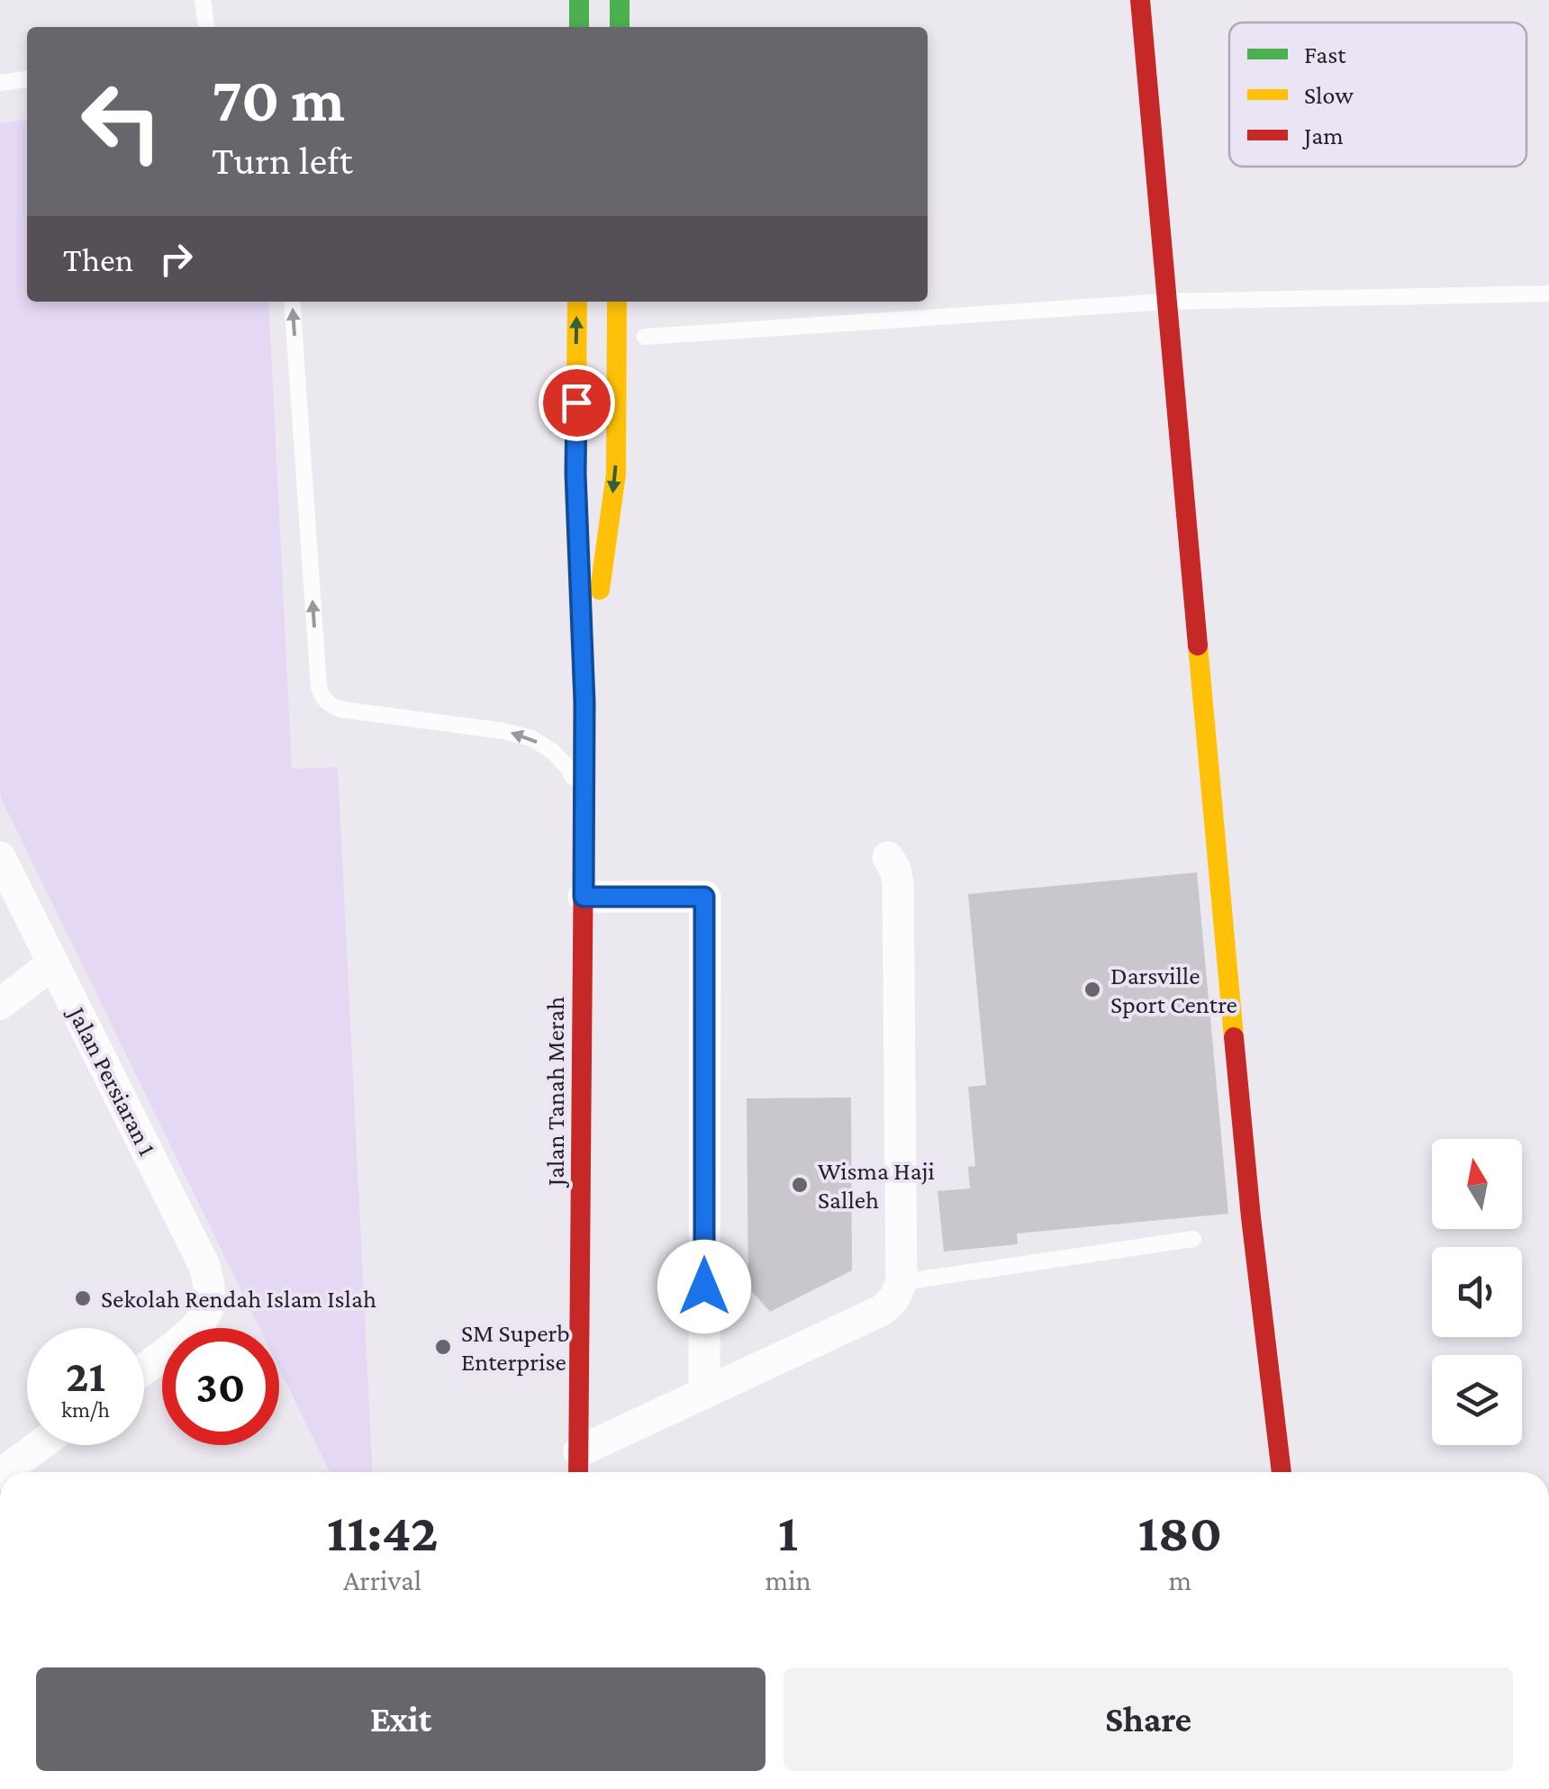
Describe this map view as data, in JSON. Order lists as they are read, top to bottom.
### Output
{
  "streets": {
    "main road": ["Jalan Tanah Merah"],
    "street": ["Jalan Persiaran 1"]
  },
  "places": [
    "Darsville Sport Centre",
    "Wisma Haji Salleh",
    "Sekolah Rendah Islam Islah",
    "SM Superb Enterprise"
  ],
  "legend": ["Fast", "Slow", "Jam"],
  "north": "top",
  "page": {
    "turn": ["70 m", "Turn left"],
    "then": "Then",
    "speed": "21 km/h",
    "limit": "30",
    "eta": [
      "11:42",
      "Arrival",
      "1",
      "min",
      "180",
      "m"
    ],
    "buttons": ["Exit", "Share"]
  }
}
